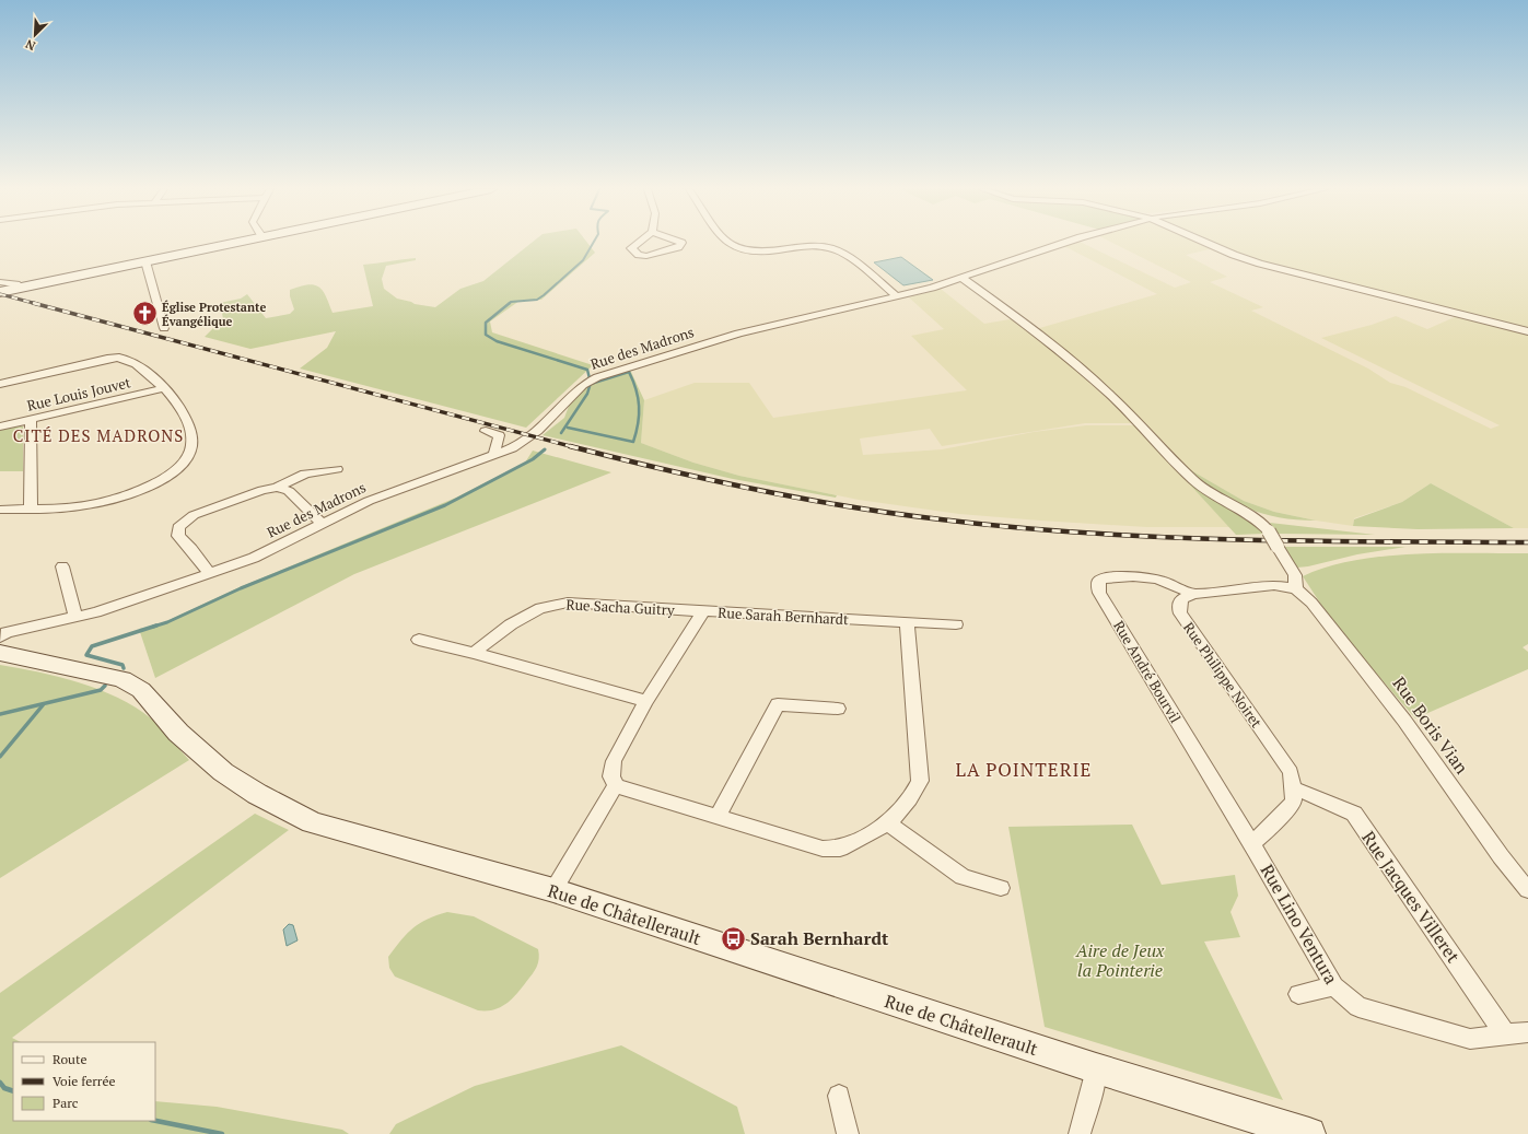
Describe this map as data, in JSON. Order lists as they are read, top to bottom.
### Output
{
  "streets": {
    "main road": ["Rue de Châtellerault"],
    "street": [
      "Rue des Madrons",
      "Rue Louis Jouvet",
      "Rue Sacha Guitry",
      "Rue Sarah Bernhardt",
      "Rue André Bourvil",
      "Rue Philippe Noiret",
      "Rue Boris Vian",
      "Rue Jacques Villeret",
      "Rue Lino Ventura"
    ]
  },
  "crossings": [
    ["Rue Sacha Guitry", "Rue Sarah Bernhardt"],
    ["Rue André Bourvil", "Rue Philippe Noiret"],
    ["Rue André Bourvil", "Rue Lino Ventura"],
    ["Rue Philippe Noiret", "Rue Jacques Villeret"],
    ["Rue Philippe Noiret", "Rue Lino Ventura"],
    ["Rue Jacques Villeret", "Rue Lino Ventura"]
  ],
  "districts": ["CITÉ DES MADRONS", "LA POINTERIE"],
  "parks": ["Aire de Jeux la Pointerie"],
  "places": {
    "church": ["Église Protestante Évangélique"],
    "bus stop": ["Sarah Bernhardt"]
  },
  "legend": ["Route", "Voie ferrée", "Parc"],
  "north": "bottom left"
}
